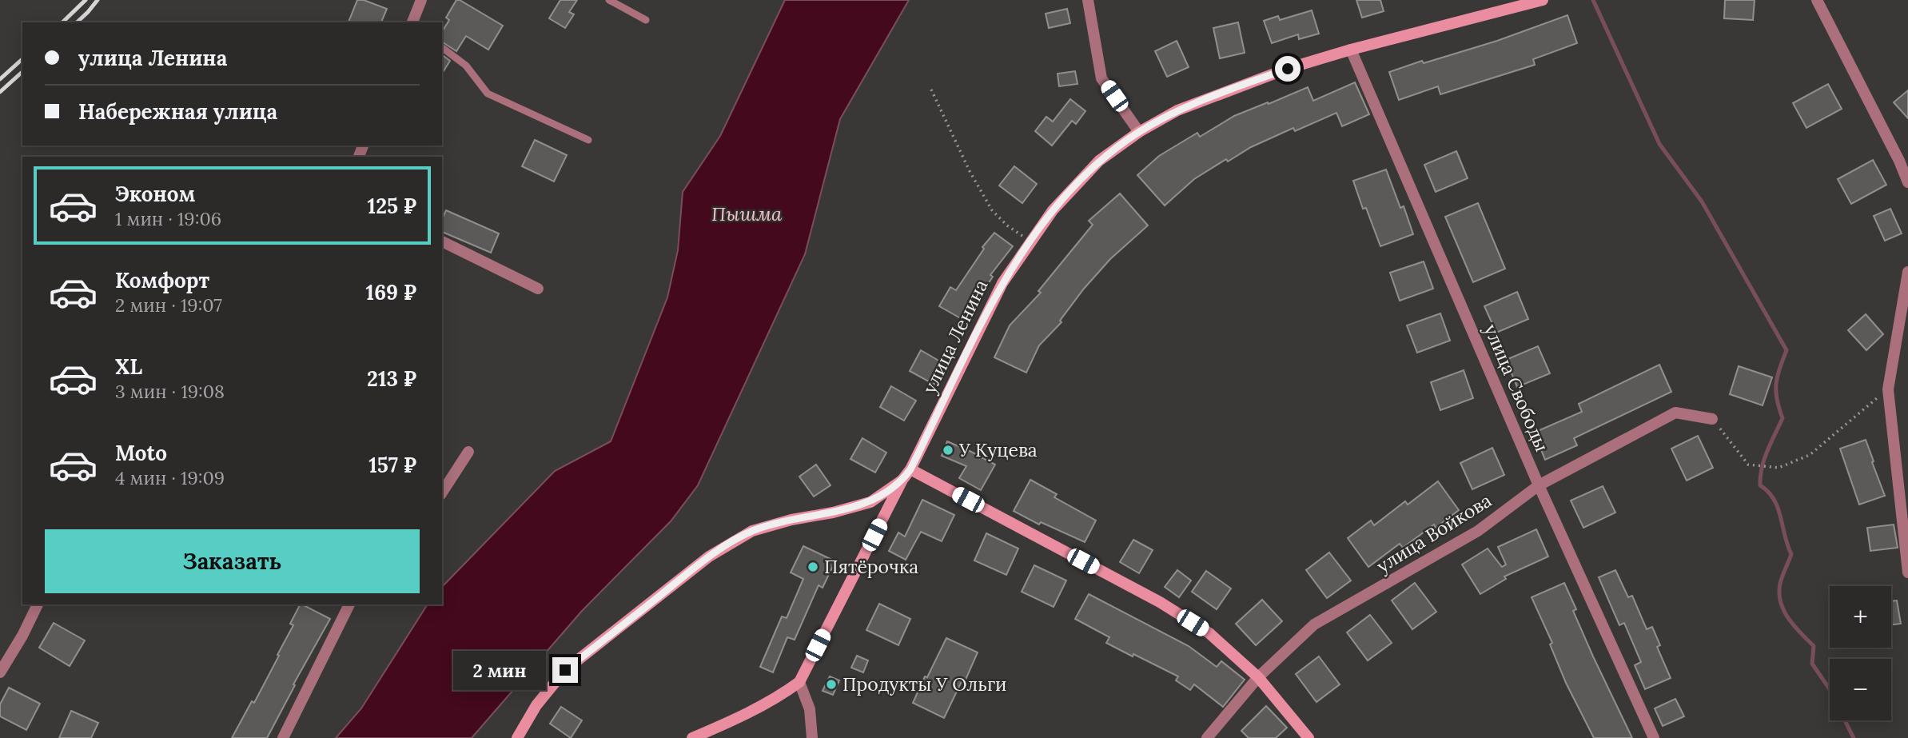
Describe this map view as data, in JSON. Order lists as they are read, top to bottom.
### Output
{
  "streets": {
    "main road": ["улица Ленина"],
    "street": ["улица Свободы", "улица Войкова"]
  },
  "crossings": [
    ["улица Ленина", "улица Свободы"],
    ["улица Свободы", "улица Войкова"]
  ],
  "water": ["Пышма"],
  "places": ["У Куцева", "Пятёрочка", "Продукты У Ольги"],
  "page": {
    "banner": ["улица Ленина", "Набережная улица"],
    "list": [
      {
        "name": "Эконом",
        "note": "1 мин · 19:06",
        "value": "125 ₽"
      },
      {
        "name": "Комфорт",
        "note": "2 мин · 19:07",
        "value": "169 ₽"
      },
      {
        "name": "XL",
        "note": "3 мин · 19:08",
        "value": "213 ₽"
      },
      {
        "name": "Moto",
        "note": "4 мин · 19:09",
        "value": "157 ₽"
      }
    ],
    "buttons": "Заказать",
    "map_buttons": ["+", "−"],
    "bubble": "2 мин"
  }
}
